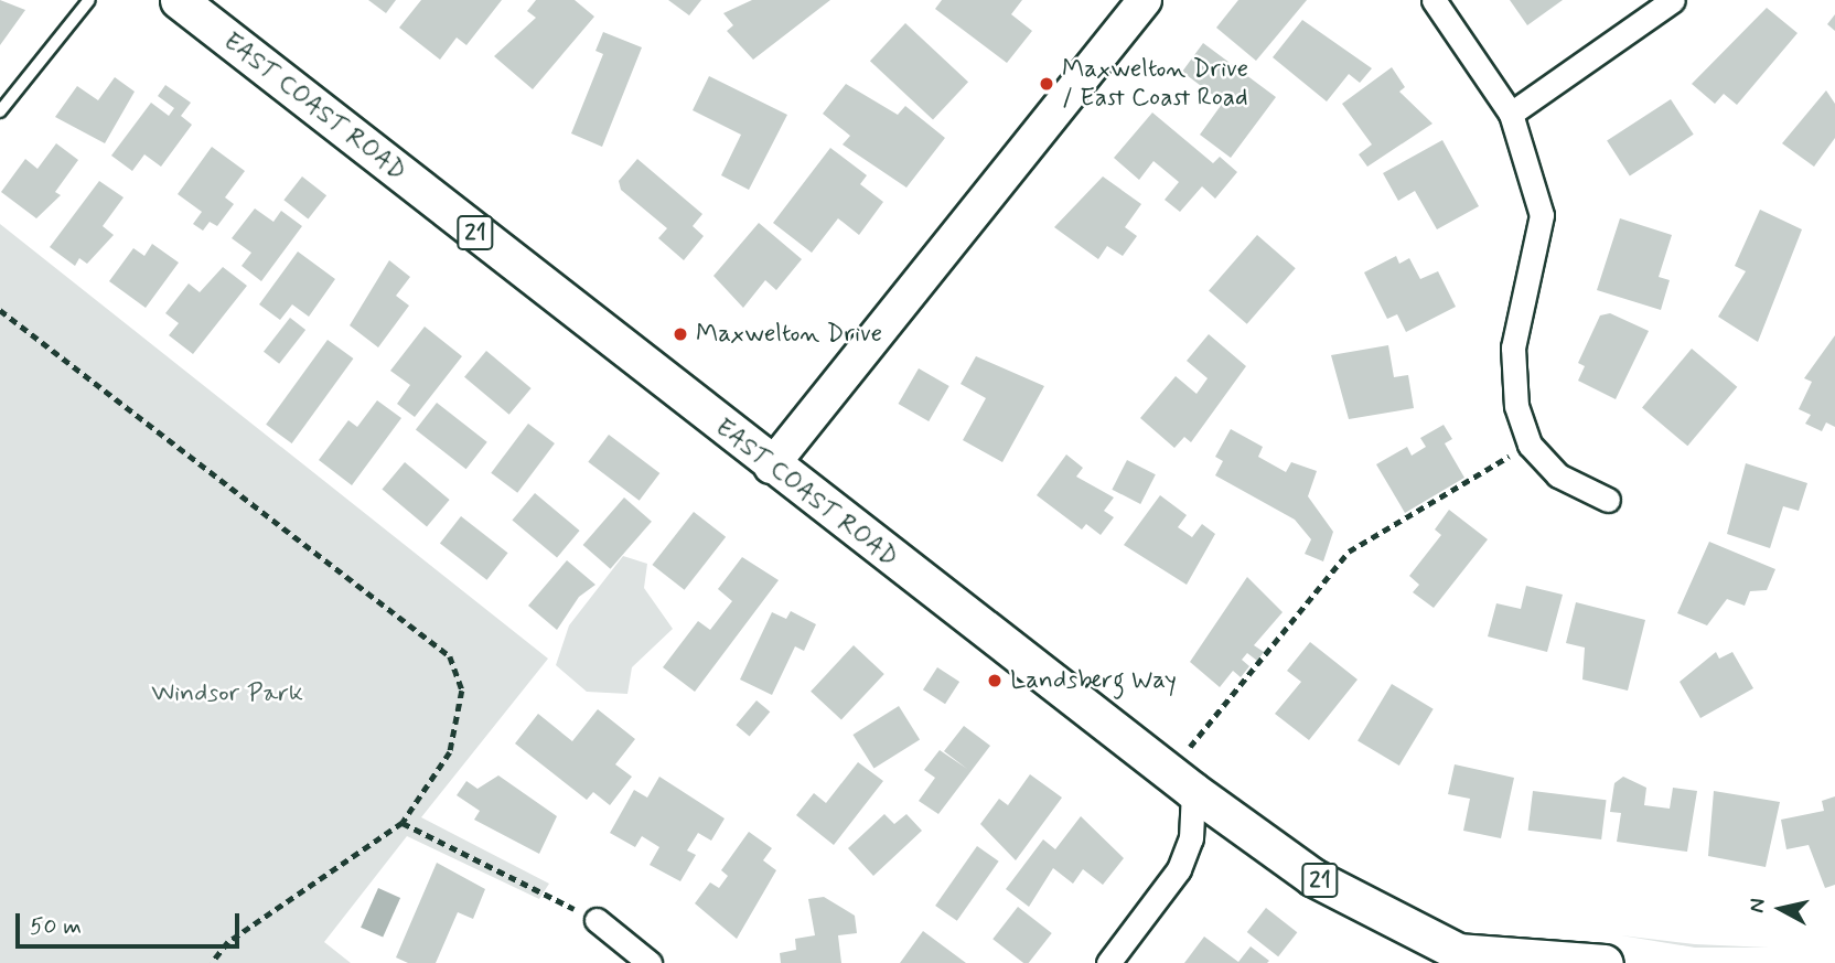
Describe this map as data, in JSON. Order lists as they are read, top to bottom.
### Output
{
  "streets": {
    "main road": ["EAST COAST ROAD", "21"]
  },
  "parks": ["Windsor Park"],
  "places": ["Maxwelton Drive / East Coast Road", "Maxwelton Drive", "Landsberg Way"],
  "scale_bar": "50 m",
  "north": "left"
}
